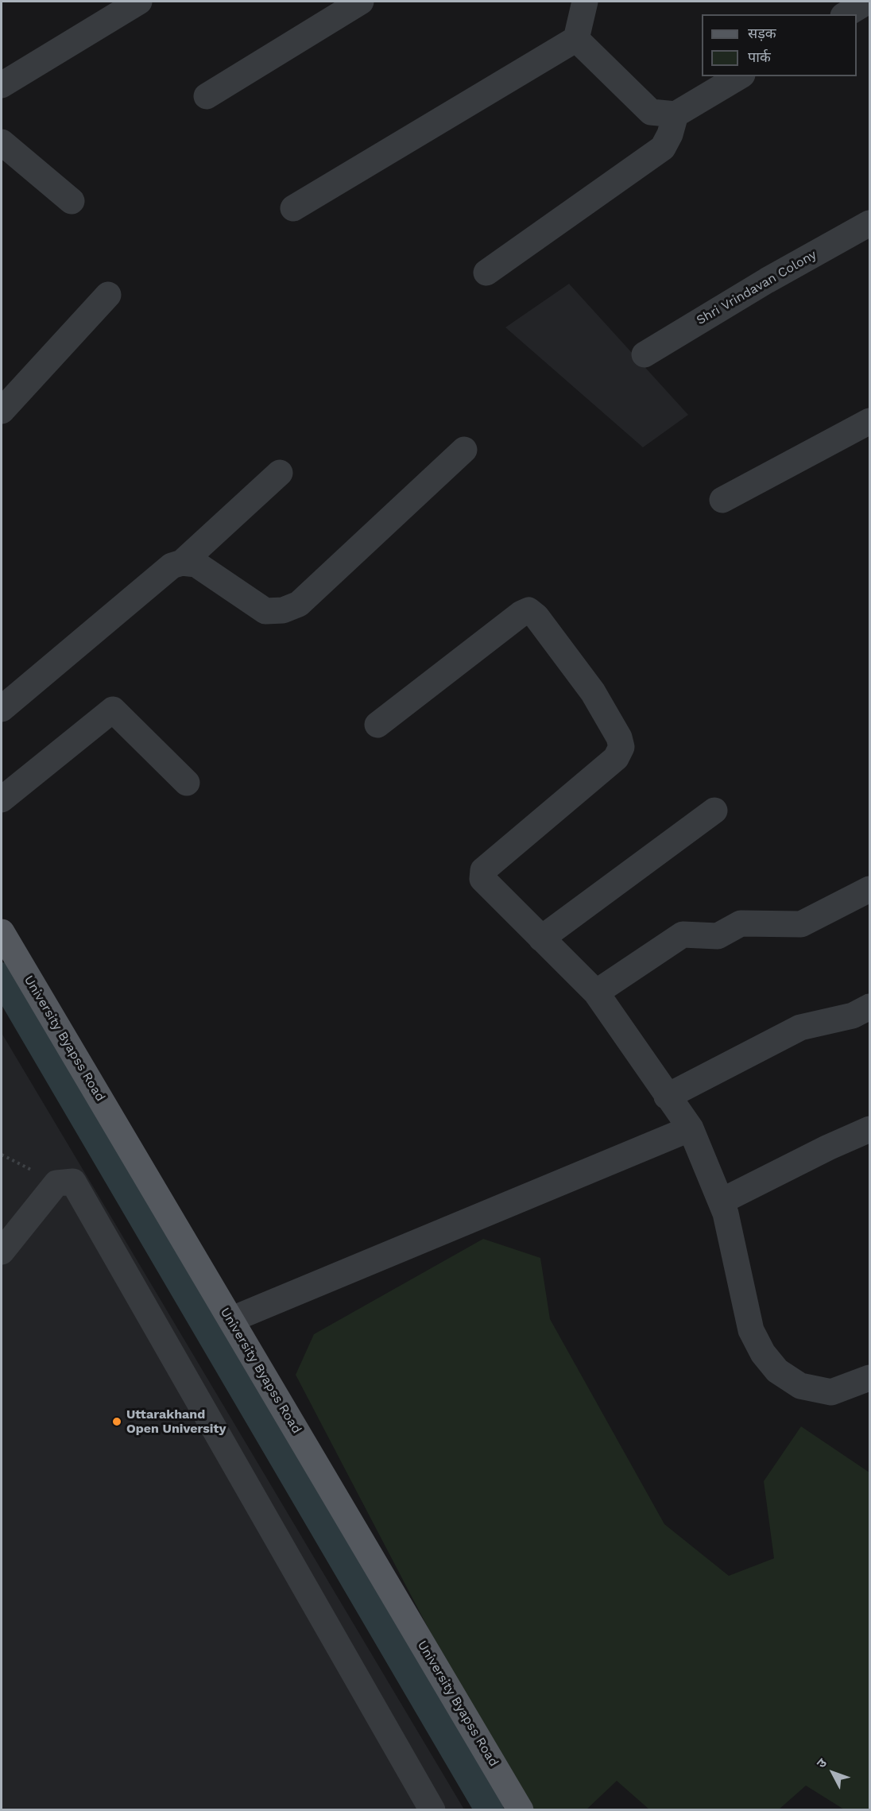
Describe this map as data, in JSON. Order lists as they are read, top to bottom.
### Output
{
  "streets": {
    "main road": ["University Byapss Road"],
    "street": ["Shri Vrindavan Colony"]
  },
  "places": ["Uttarakhand Open University"],
  "legend": ["सड़क", "पार्क"],
  "north": "top left"
}
